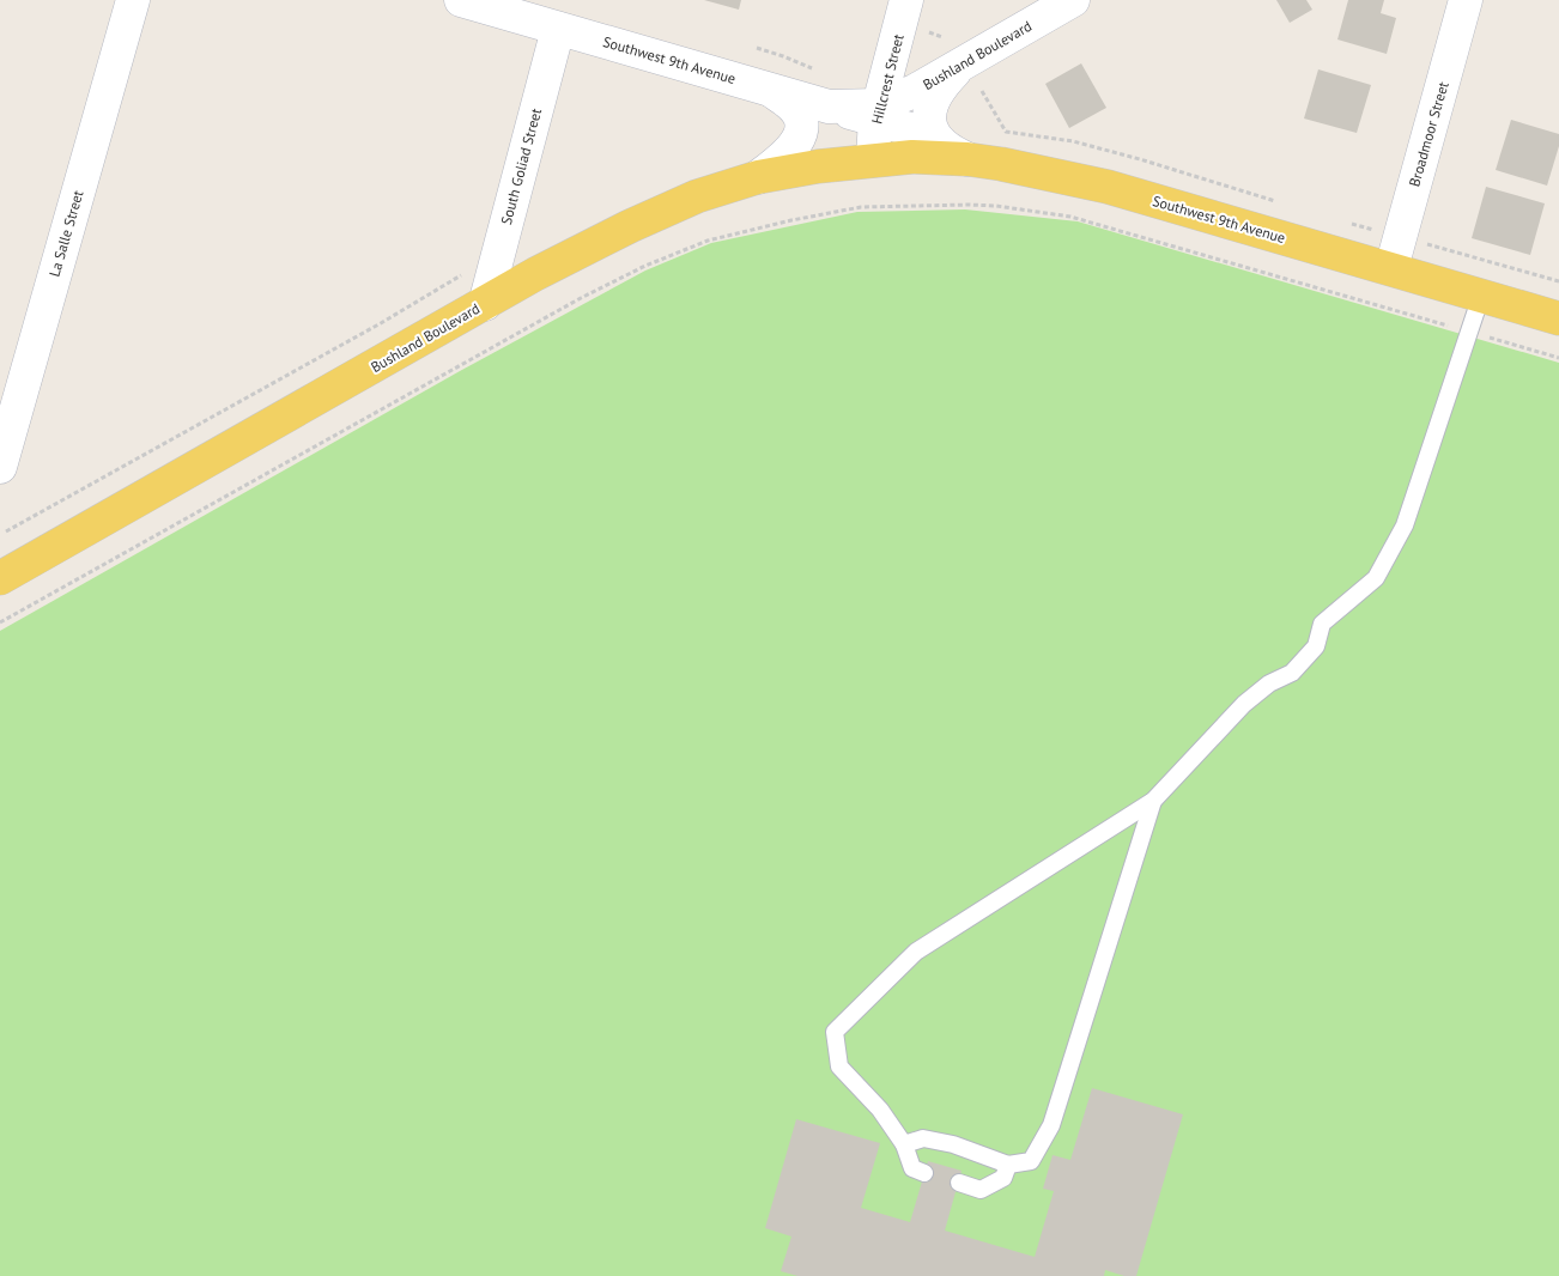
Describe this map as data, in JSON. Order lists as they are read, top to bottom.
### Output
{
  "streets": {
    "main road": ["Bushland Boulevard", "Southwest 9th Avenue"],
    "street": [
      "Hillcrest Street",
      "Broadmoor Street",
      "South Goliad Street",
      "La Salle Street"
    ]
  },
  "crossings": [
    ["Bushland Boulevard", "Southwest 9th Avenue"],
    ["Bushland Boulevard", "Hillcrest Street"],
    ["Bushland Boulevard", "South Goliad Street"],
    ["Southwest 9th Avenue", "Hillcrest Street"],
    ["Southwest 9th Avenue", "Broadmoor Street"],
    ["Southwest 9th Avenue", "South Goliad Street"]
  ]
}
